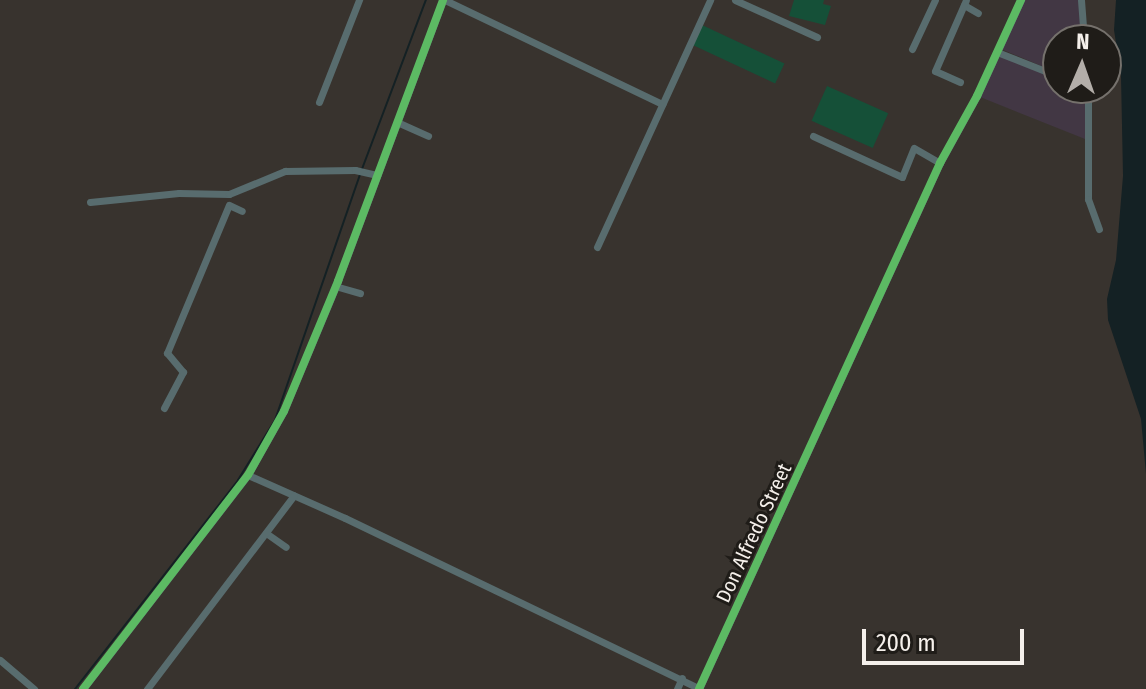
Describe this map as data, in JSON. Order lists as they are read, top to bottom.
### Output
{
  "streets": {
    "street": ["Don Alfredo Street"]
  },
  "scale_bar": "200 m",
  "north": "top"
}
